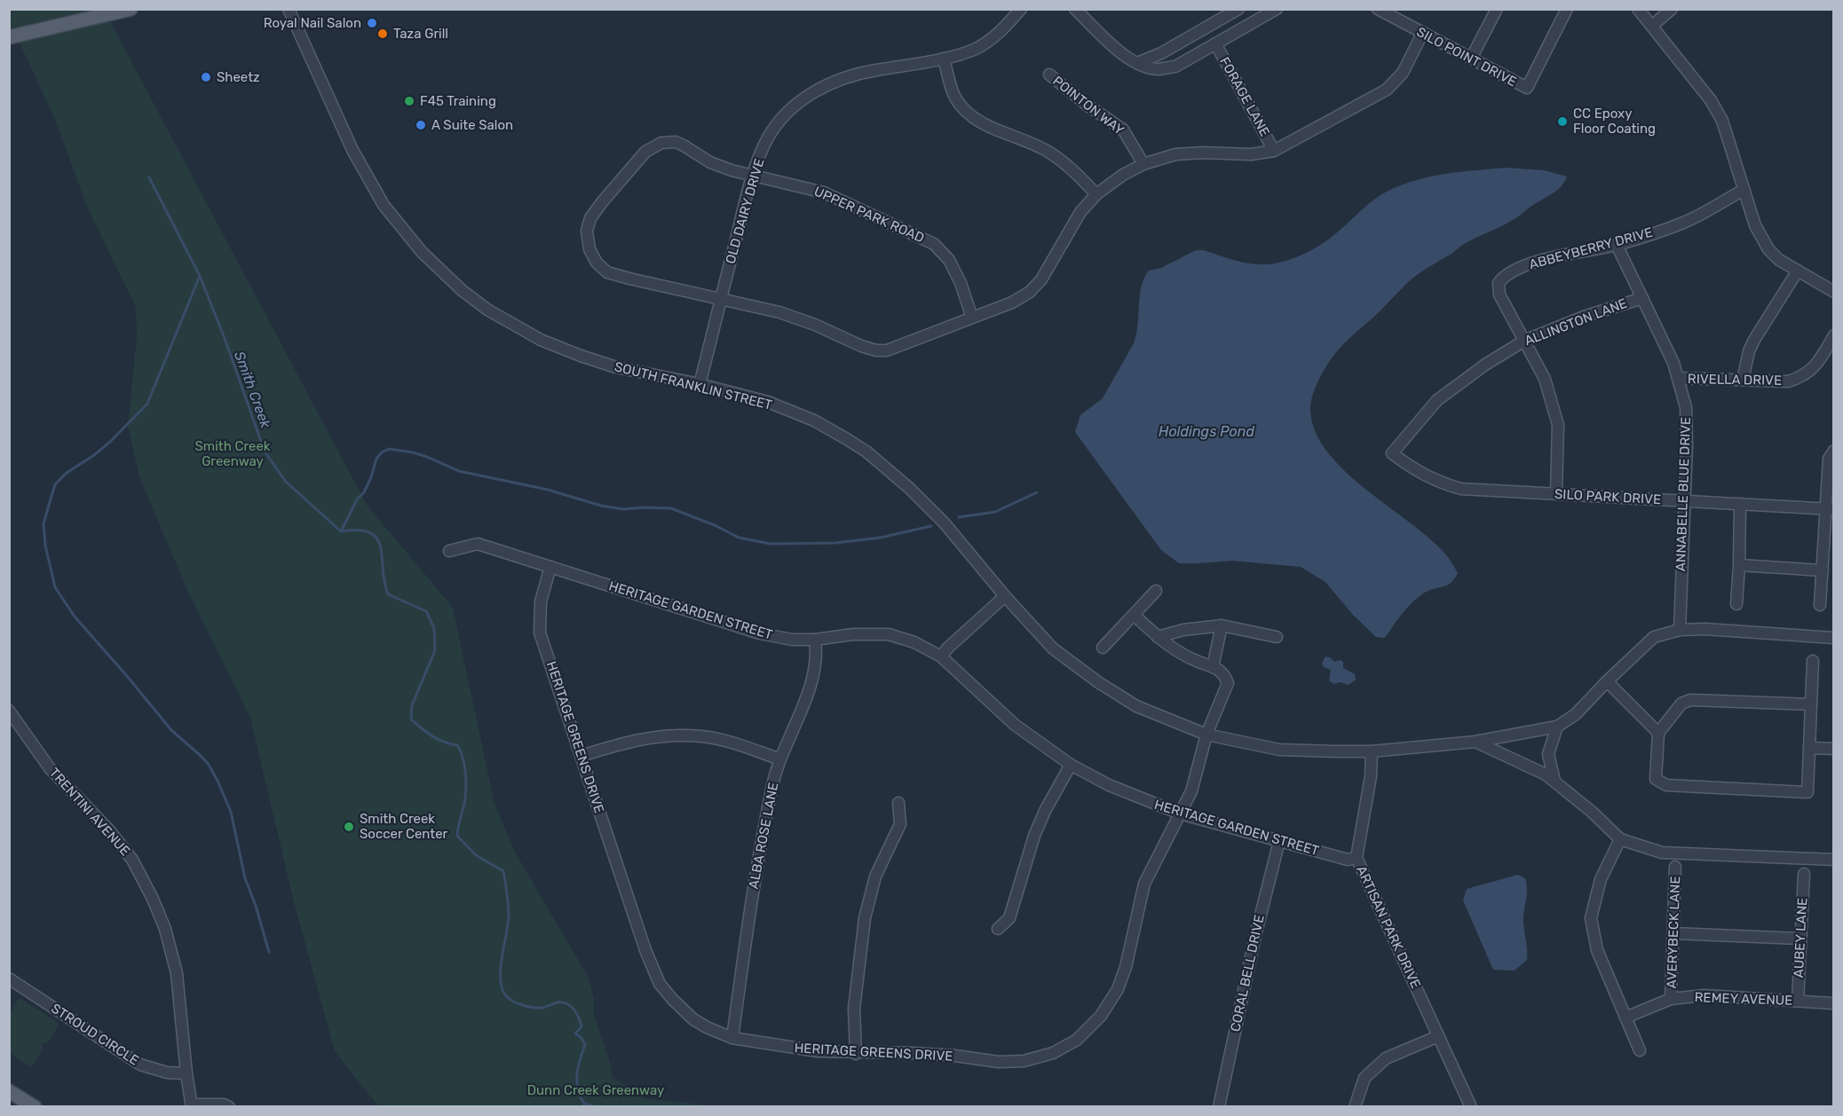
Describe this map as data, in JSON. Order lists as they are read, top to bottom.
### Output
{
  "streets": {
    "street": [
      "SILO POINT DRIVE",
      "FORAGE LANE",
      "POINTON WAY",
      "OLD DAIRY DRIVE",
      "UPPER PARK ROAD",
      "ABBEYBERRY DRIVE",
      "ALLINGTON LANE",
      "RIVELLA DRIVE",
      "SOUTH FRANKLIN STREET",
      "ANNABELLE BLUE DRIVE",
      "SILO PARK DRIVE",
      "HERITAGE GARDEN STREET",
      "HERITAGE GREENS DRIVE",
      "TRENTINI AVENUE",
      "ALBA ROSE LANE",
      "ARTISAN PARK DRIVE",
      "AVERYBECK LANE",
      "AUBEY LANE",
      "CORAL BELL DRIVE",
      "REMEY AVENUE",
      "STROUD CIRCLE"
    ]
  },
  "crossings": [
    ["FORAGE LANE", "UPPER PARK ROAD"],
    ["POINTON WAY", "UPPER PARK ROAD"],
    ["OLD DAIRY DRIVE", "UPPER PARK ROAD"],
    ["OLD DAIRY DRIVE", "SOUTH FRANKLIN STREET"],
    ["ABBEYBERRY DRIVE", "ALLINGTON LANE"],
    ["ABBEYBERRY DRIVE", "ANNABELLE BLUE DRIVE"],
    ["ALLINGTON LANE", "ANNABELLE BLUE DRIVE"],
    ["ALLINGTON LANE", "SILO PARK DRIVE"],
    ["RIVELLA DRIVE", "ANNABELLE BLUE DRIVE"],
    ["SOUTH FRANKLIN STREET", "ANNABELLE BLUE DRIVE"],
    ["SOUTH FRANKLIN STREET", "HERITAGE GREENS DRIVE"],
    ["SOUTH FRANKLIN STREET", "ARTISAN PARK DRIVE"],
    ["ANNABELLE BLUE DRIVE", "SILO PARK DRIVE"],
    ["HERITAGE GARDEN STREET", "HERITAGE GREENS DRIVE"],
    ["HERITAGE GARDEN STREET", "ALBA ROSE LANE"],
    ["HERITAGE GARDEN STREET", "ARTISAN PARK DRIVE"],
    ["HERITAGE GARDEN STREET", "CORAL BELL DRIVE"],
    ["HERITAGE GREENS DRIVE", "ALBA ROSE LANE"],
    ["TRENTINI AVENUE", "STROUD CIRCLE"],
    ["AVERYBECK LANE", "REMEY AVENUE"],
    ["AUBEY LANE", "REMEY AVENUE"]
  ],
  "water": ["Smith Creek", "Holdings Pond"],
  "parks": ["Smith Creek Greenway", "Dunn Creek Greenway"],
  "places": [
    "Royal Nail Salon",
    "Taza Grill",
    "Sheetz",
    "F45 Training",
    "CC Epoxy Floor Coating",
    "A Suite Salon",
    "Smith Creek Soccer Center"
  ]
}
